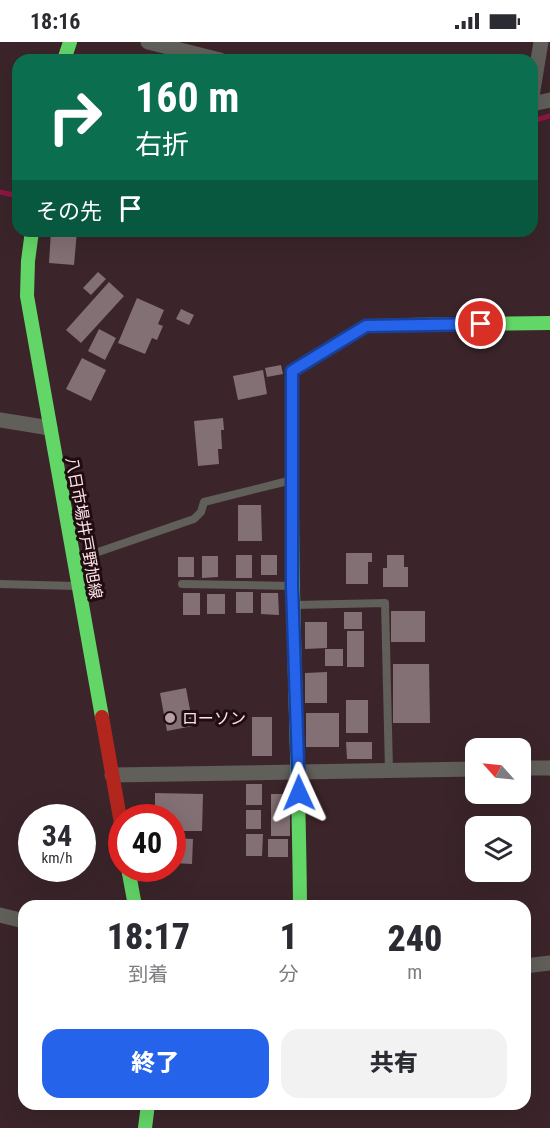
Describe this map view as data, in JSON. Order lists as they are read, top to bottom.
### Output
{
  "streets": {
    "street": ["八日市場井戸野旭線"]
  },
  "places": ["ローソン"],
  "north": "top left",
  "page": {
    "status": "18:16",
    "turn": ["160 m", "右折"],
    "then": "その先",
    "speed": "34 km/h",
    "limit": "40",
    "eta": [
      "18:17",
      "到着",
      "1",
      "分",
      "240",
      "m"
    ],
    "buttons": ["終了", "共有"]
  }
}
